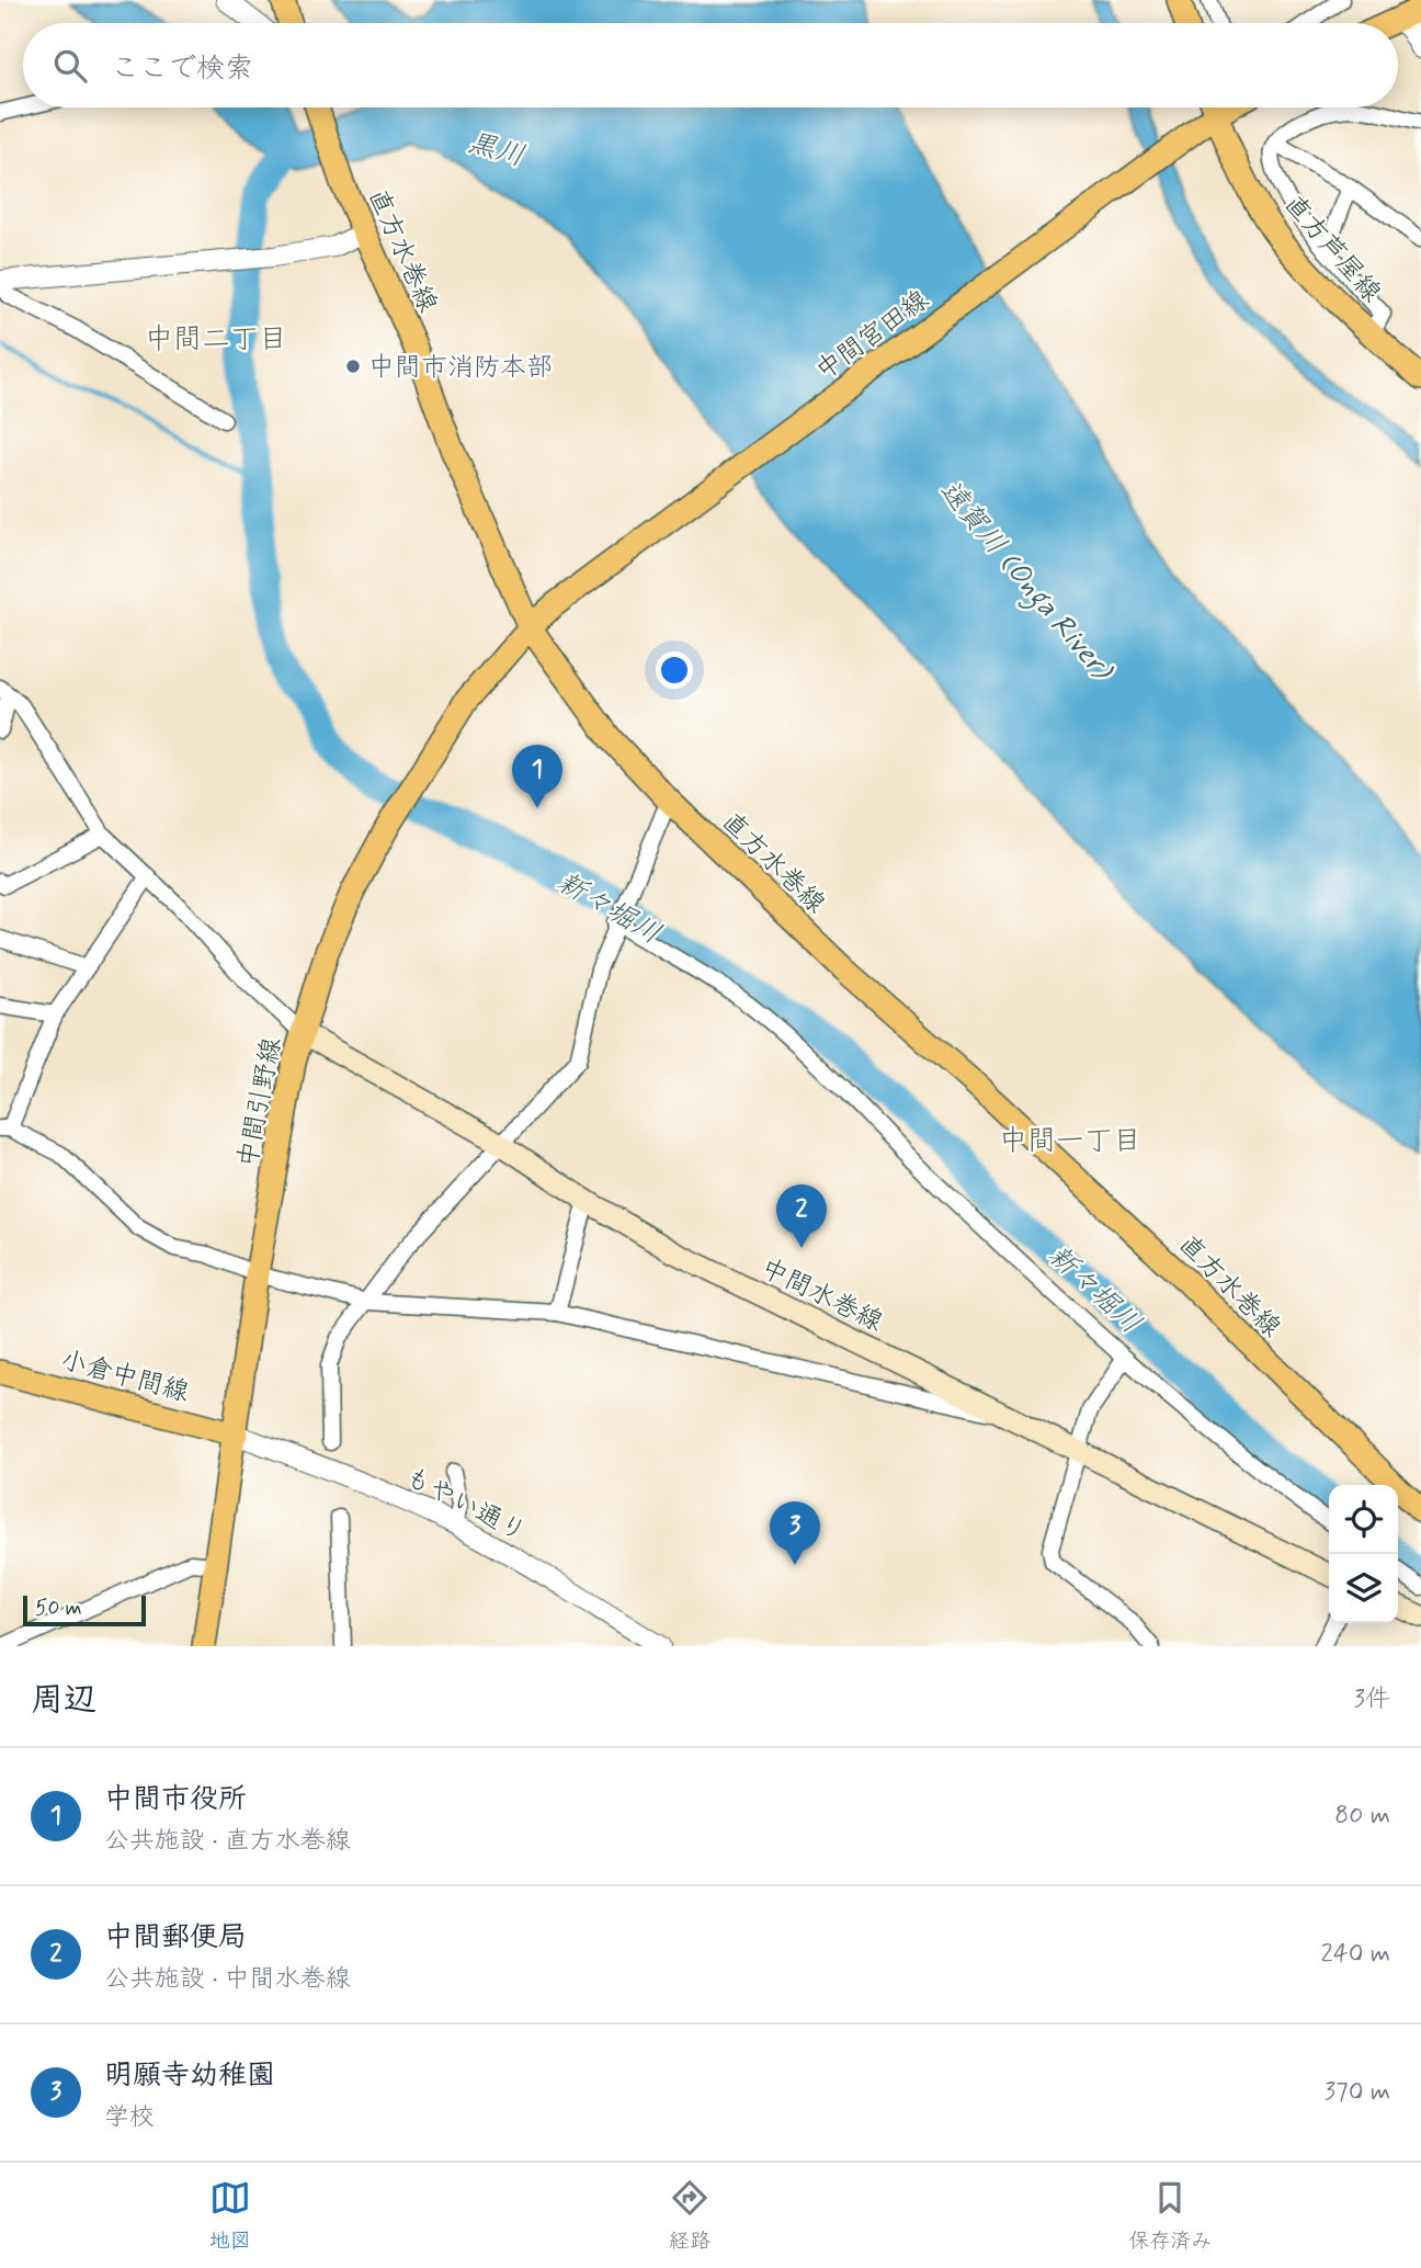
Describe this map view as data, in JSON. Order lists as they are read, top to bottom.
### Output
{
  "streets": {
    "main road": [
      "直方芦屋線",
      "直方水巻線",
      "中間宮田線",
      "中間引野線",
      "中間水巻線",
      "小倉中間線"
    ],
    "street": ["もやい通り"]
  },
  "crossings": [
    ["直方芦屋線", "中間宮田線"],
    ["直方水巻線", "中間宮田線"],
    ["直方水巻線", "中間引野線"],
    ["中間宮田線", "中間引野線"],
    ["中間引野線", "中間水巻線"],
    ["中間引野線", "小倉中間線"],
    ["中間引野線", "もやい通り"],
    ["小倉中間線", "もやい通り"]
  ],
  "districts": ["中間二丁目", "中間一丁目"],
  "water": ["黒川", "遠賀川 (Onga River)", "新々堀川"],
  "places": ["中間市消防本部"],
  "scale_bar": "50 m",
  "page": {
    "search": "ここで検索",
    "pins": ["1", "2", "3"],
    "scale": "50 m",
    "heading": ["周辺", "3件"],
    "list": [
      {
        "mark": "1",
        "name": "中間市役所",
        "note": "公共施設 · 直方水巻線",
        "value": "80 m"
      },
      {
        "mark": "2",
        "name": "中間郵便局",
        "note": "公共施設 · 中間水巻線",
        "value": "240 m"
      },
      {
        "mark": "3",
        "name": "明願寺幼稚園",
        "note": "学校",
        "value": "370 m"
      }
    ],
    "nav": ["地図", "経路", "保存済み"]
  }
}
